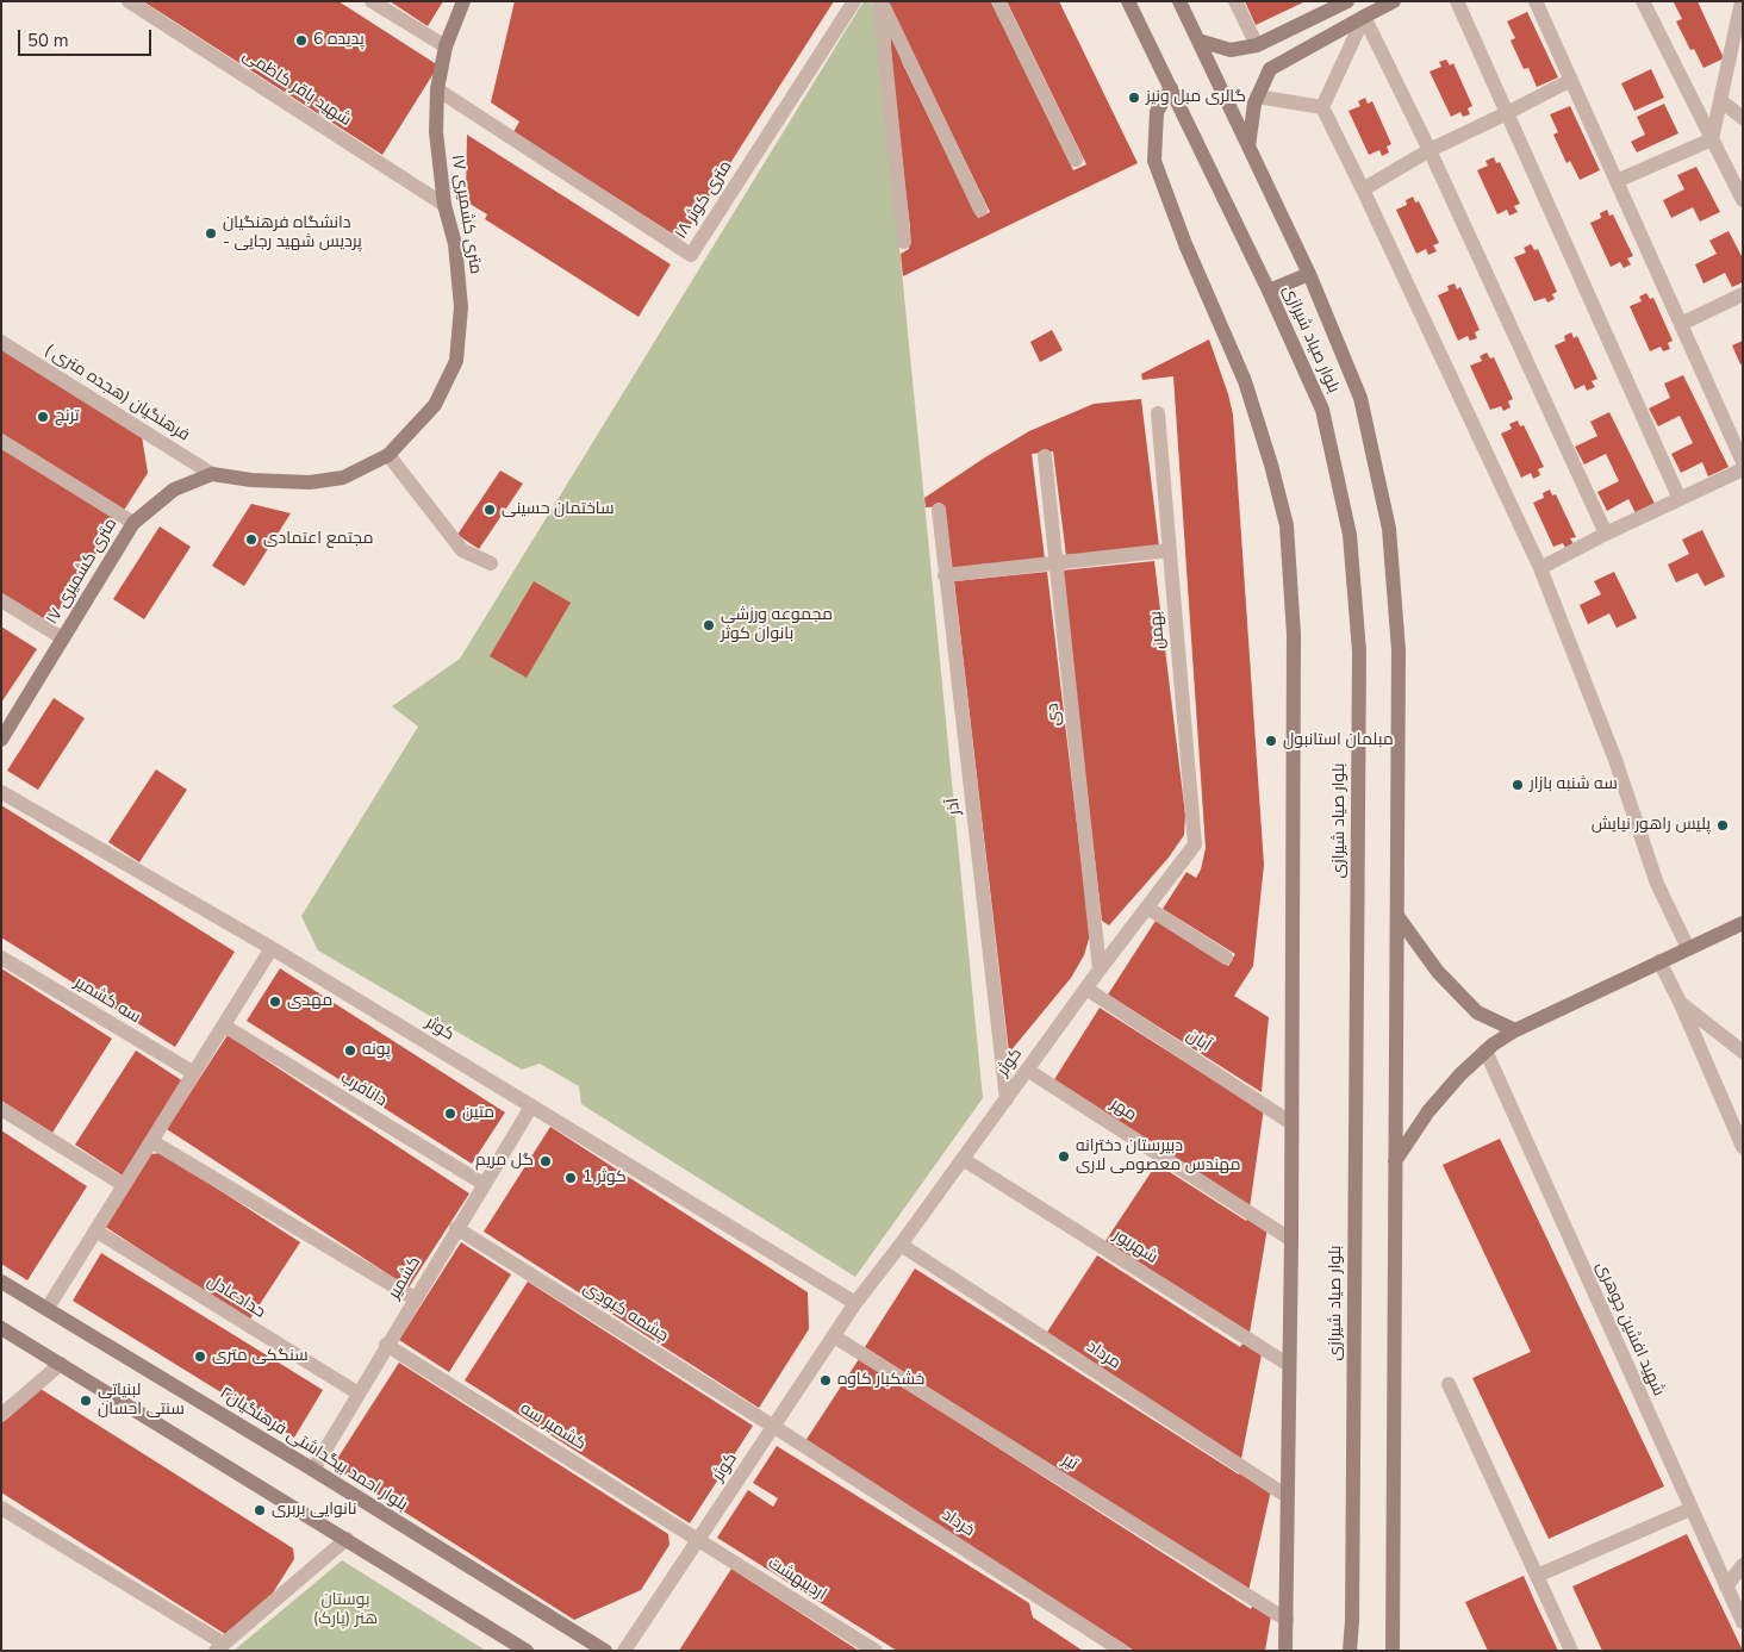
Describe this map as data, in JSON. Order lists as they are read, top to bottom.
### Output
{
  "streets": {
    "main road": ["۱۷ متری کشمیری", "بلوار صیاد شیرازی", "بلوار احمد بیگداشتی فرهنگیان۲"],
    "street": [
      "شهید باقر کاظمی",
      "۱۸ متری کوثر",
      "فرهنگیان (هجده متری )",
      "بهمن",
      "دی",
      "آذر",
      "سه کشمیر",
      "کوثر",
      "آبان",
      "دانافرب",
      "مهر",
      "شهریور",
      "کشمیر",
      "حدادعادل",
      "چشمه کبودی",
      "شهید افشین جوهری",
      "مرداد",
      "کشمیر سه",
      "تیر",
      "خرداد",
      "اردیبهشت"
    ]
  },
  "crossings": [
    ["شهید باقر کاظمی", "۱۷ متری کشمیری"],
    ["۱۸ متری کوثر", "۱۷ متری کشمیری"],
    ["۱۷ متری کشمیری", "فرهنگیان (هجده متری )"],
    ["بهمن", "کوثر"],
    ["دی", "کوثر"],
    ["آذر", "کوثر"],
    ["کوثر", "آبان"],
    ["کوثر", "مهر"],
    ["کوثر", "شهریور"],
    ["کوثر", "کشمیر"],
    ["کوثر", "چشمه کبودی"],
    ["کوثر", "مرداد"],
    ["کوثر", "کشمیر سه"],
    ["کوثر", "تیر"],
    ["کوثر", "خرداد"],
    ["کوثر", "اردیبهشت"],
    ["دانافرب", "کشمیر"],
    ["کشمیر", "حدادعادل"],
    ["کشمیر", "چشمه کبودی"],
    ["کشمیر", "کشمیر سه"],
    ["کشمیر", "بلوار احمد بیگداشتی فرهنگیان۲"],
    ["چشمه کبودی", "خرداد"],
    ["کشمیر سه", "اردیبهشت"]
  ],
  "parks": ["بوستان (پارک) هنر"],
  "places": [
    "پدیده 6",
    "گالری مبل ونیز",
    "دانشگاه فرهنگیان - پردیس شهید رجایی",
    "ترنج",
    "ساختمان حسینی",
    "مجتمع اعتمادی",
    "مجموعه ورزشی بانوان کوثر",
    "مبلمان استانبول",
    "سه شنبه بازار",
    "پلیس راهور نیایش",
    "مهدی",
    "پونه",
    "متین",
    "دبیرستان دخترانه مهندس معصومی لاری",
    "گل مریم",
    "کوثر 1",
    "سنگکی متری",
    "خشکبار کاوه",
    "لبنیاتی سنتی احسان",
    "نانوایی بربری"
  ],
  "scale_bar": "50 m"
}
